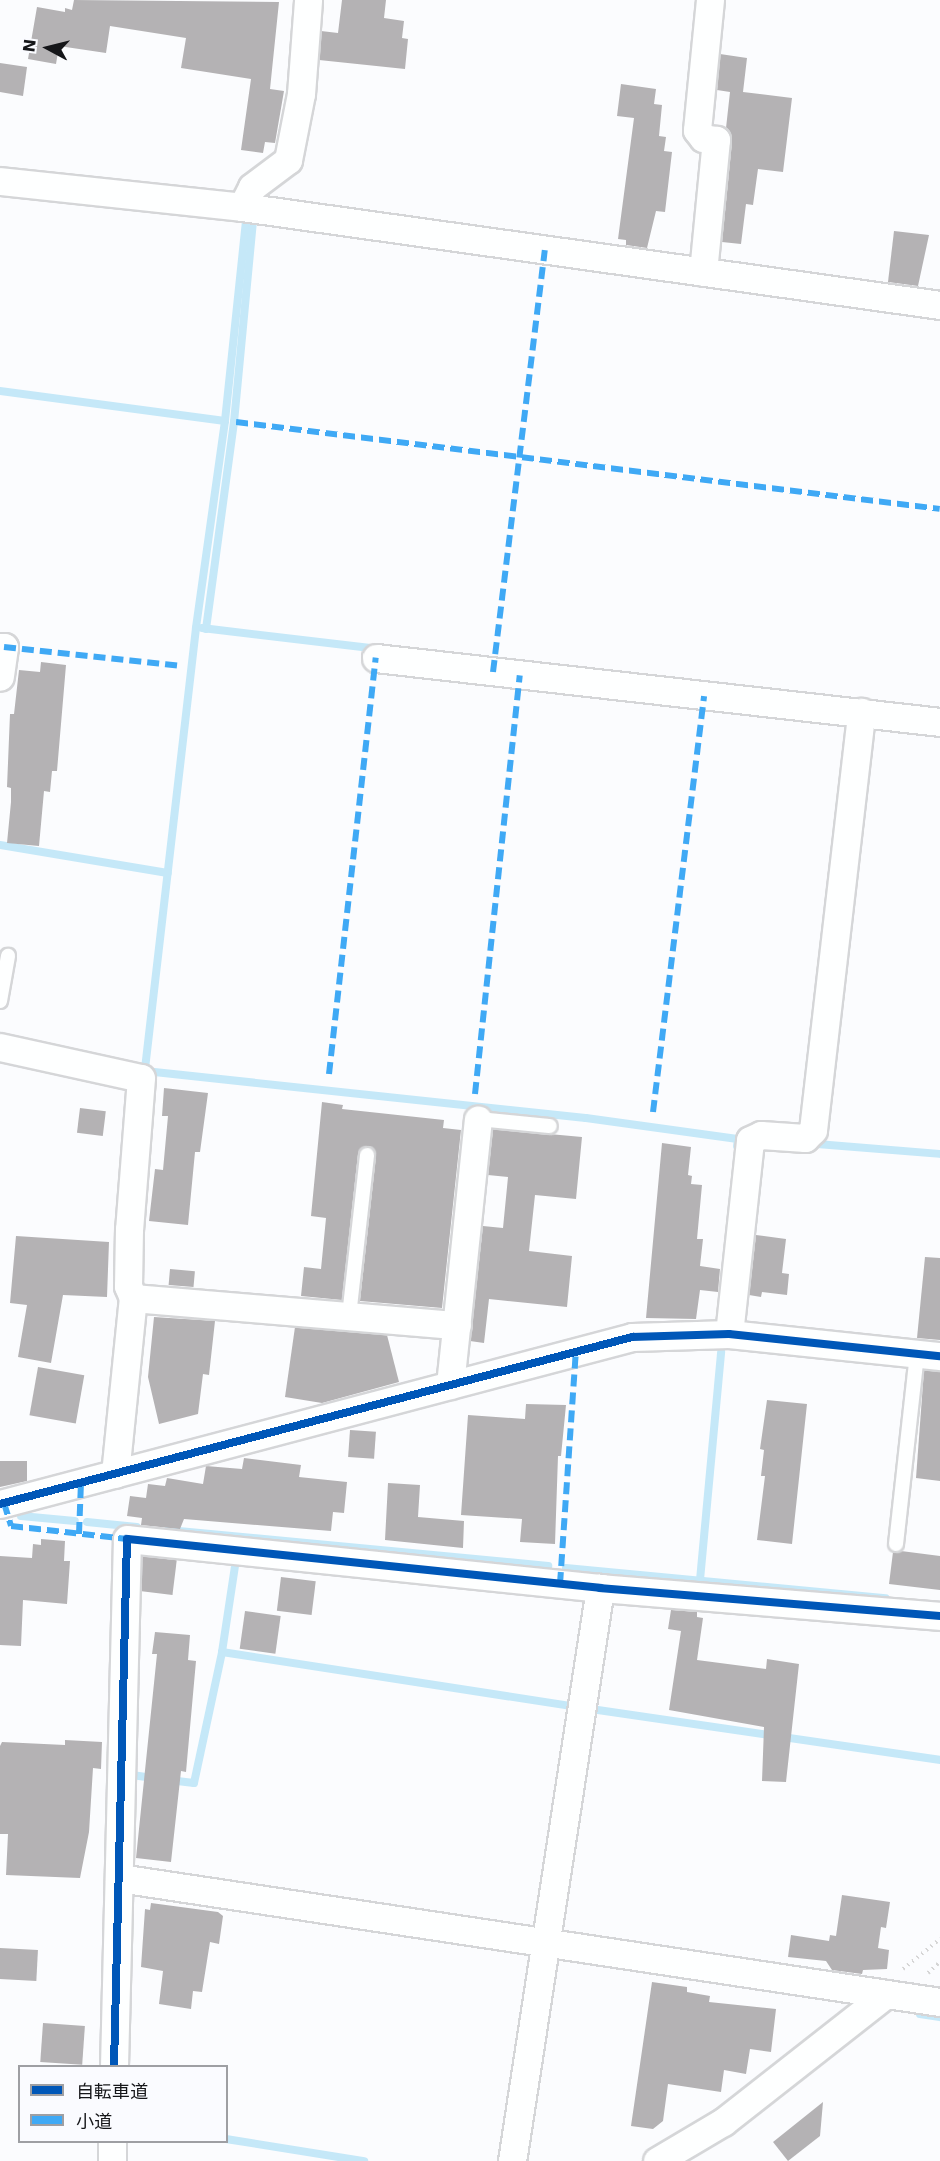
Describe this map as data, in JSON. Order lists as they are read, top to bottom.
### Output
{
  "legend": ["自転車道", "小道"],
  "north": "left"
}
